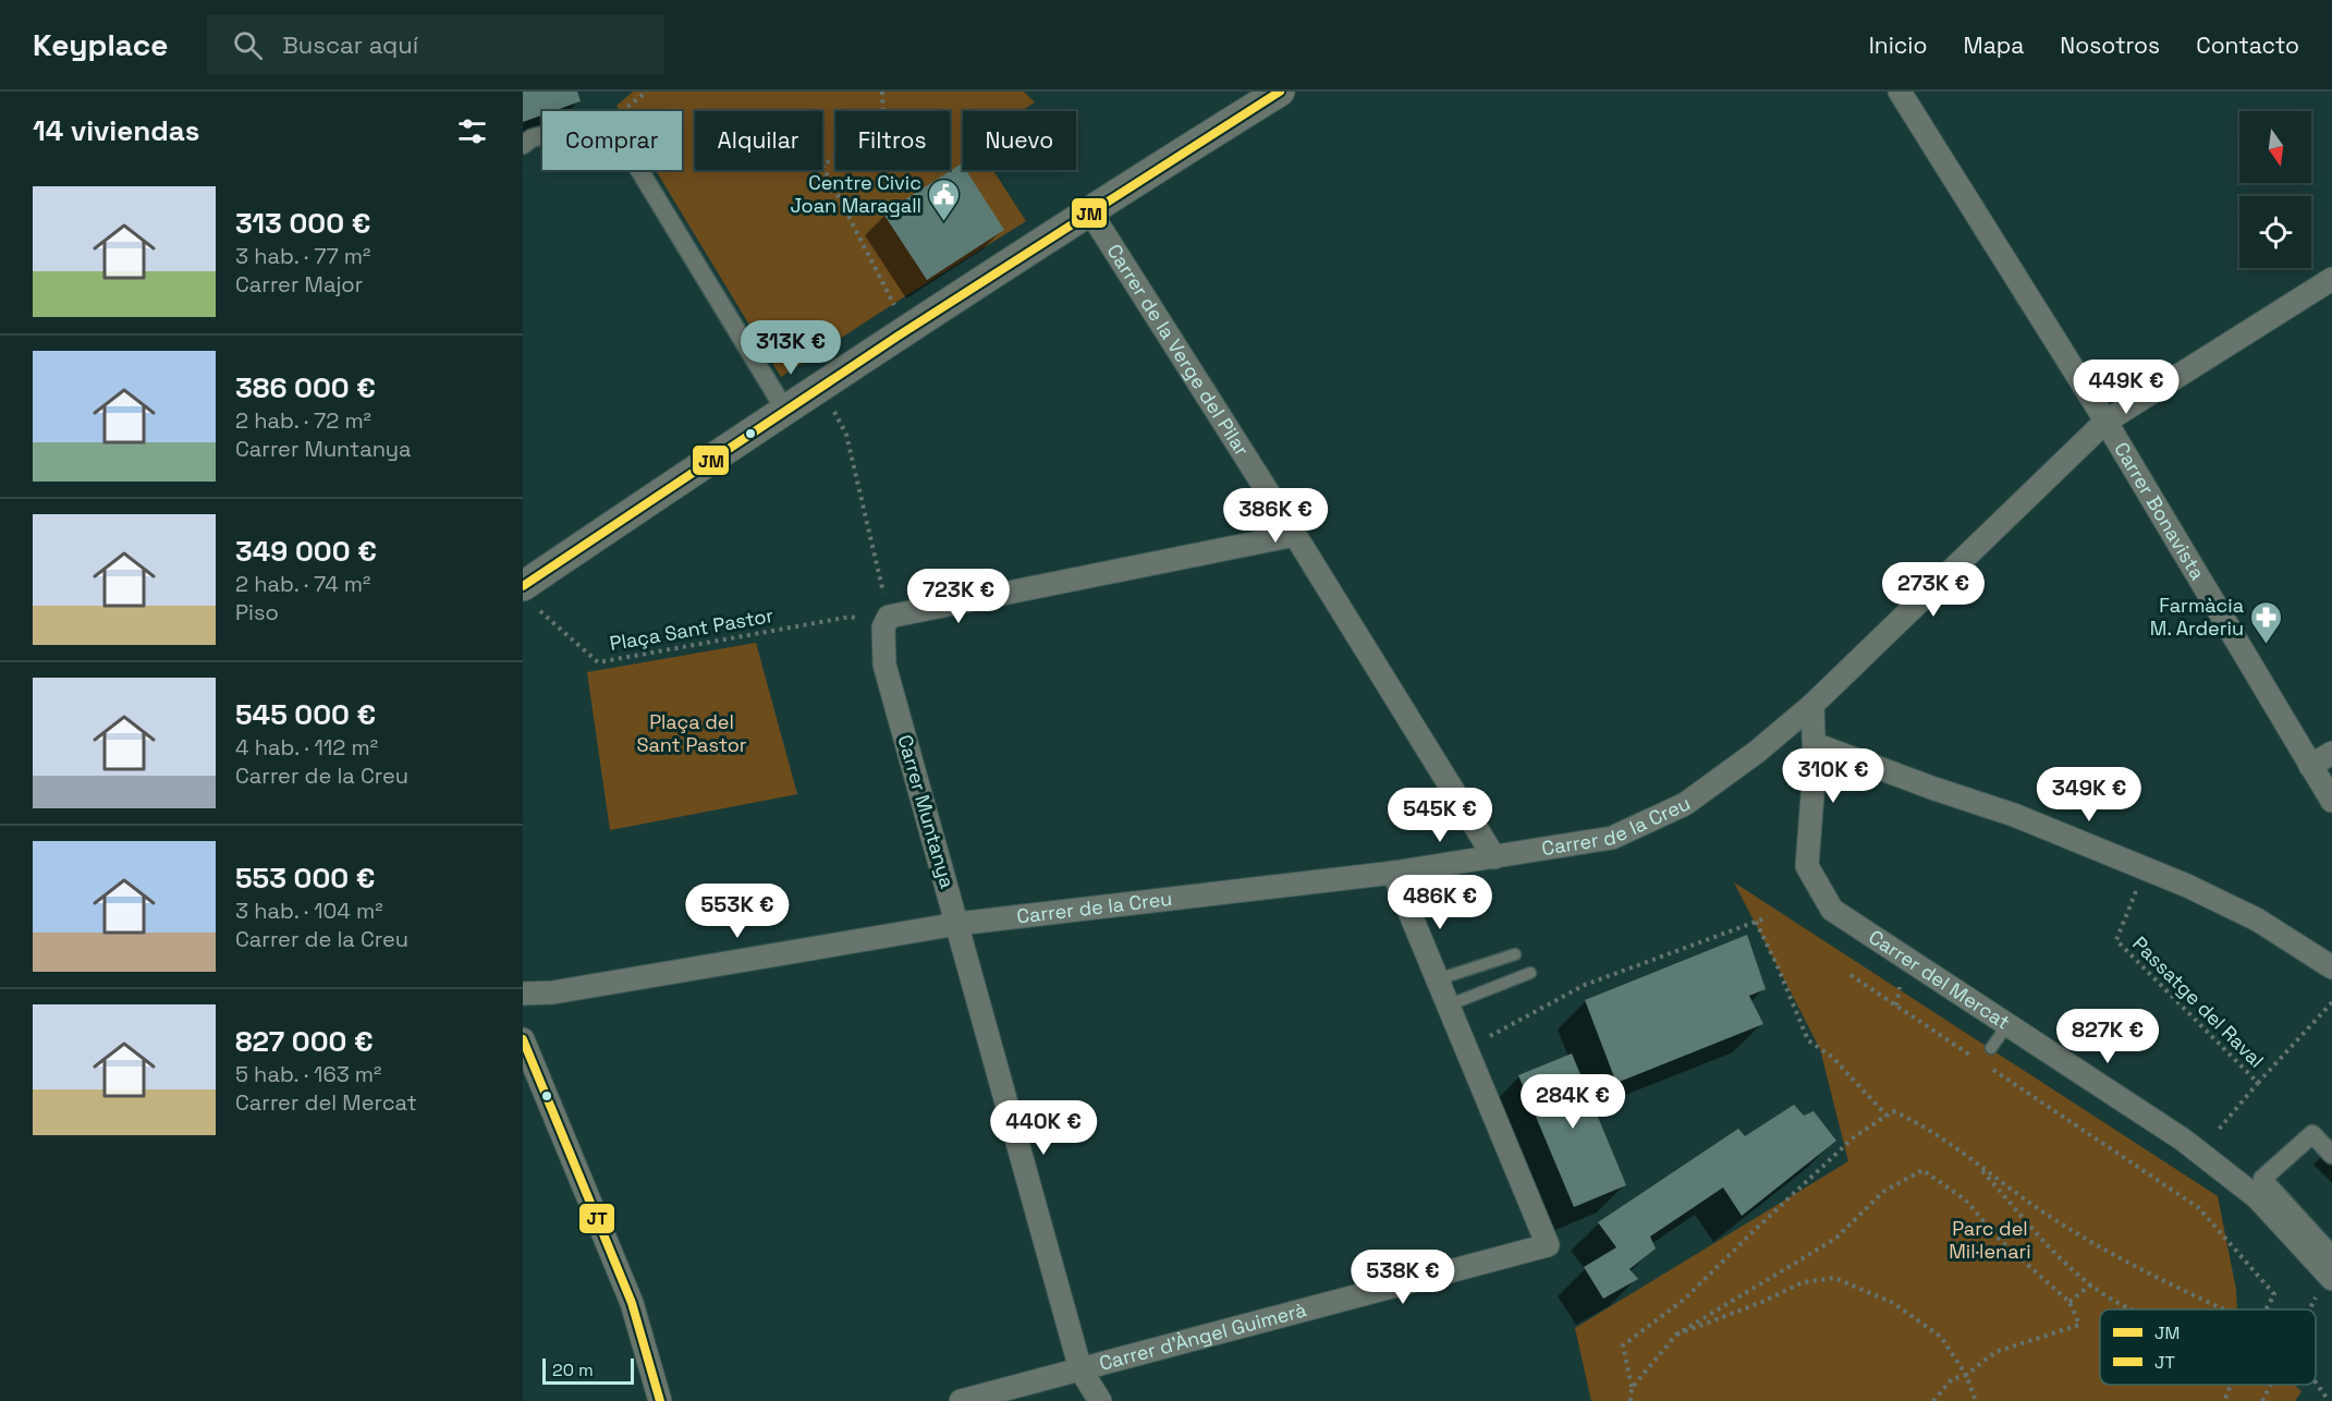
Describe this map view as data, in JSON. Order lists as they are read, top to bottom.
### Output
{
  "streets": {
    "street": [
      "Carrer de la Verge del Pilar",
      "Carrer Bonavista",
      "Carrer Muntanya",
      "Carrer de la Creu",
      "Carrer del Mercat",
      "Carrer d'Àngel Guimerà"
    ],
    "path": ["Plaça Sant Pastor", "Passatge del Raval"]
  },
  "crossings": [
    ["Carrer de la Verge del Pilar", "Carrer de la Creu"],
    ["Carrer Bonavista", "Carrer de la Creu"],
    ["Carrer Muntanya", "Carrer de la Creu"],
    ["Carrer Muntanya", "Carrer d'Àngel Guimerà"],
    ["Carrer de la Creu", "Carrer del Mercat"],
    ["Carrer de la Creu", "Carrer d'Àngel Guimerà"]
  ],
  "parks": ["Plaça del Sant Pastor", "Parc del Mil·lenari"],
  "places": {
    "public building": ["Centre Civic Joan Maragall"],
    "pharmacy": ["Farmàcia M. Arderiu"]
  },
  "lines": ["transit line JM", "transit line JT"],
  "legend": ["JM", "JT"],
  "scale_bar": "20 m",
  "north": "bottom",
  "page": {
    "header": "Keyplace",
    "search": "Buscar aquí",
    "nav": [
      "Inicio",
      "Mapa",
      "Nosotros",
      "Contacto"
    ],
    "heading": "14 viviendas",
    "chip": [
      "Comprar",
      "Alquilar",
      "Filtros",
      "Nuevo"
    ],
    "list": [
      {
        "name": "313 000 €",
        "note": "3 hab. · 77 m² · Carrer Major"
      },
      {
        "name": "386 000 €",
        "note": "2 hab. · 72 m² · Carrer Muntanya"
      },
      {
        "name": "349 000 €",
        "note": "2 hab. · 74 m² · Piso"
      },
      {
        "name": "545 000 €",
        "note": "4 hab. · 112 m² · Carrer de la Creu"
      },
      {
        "name": "553 000 €",
        "note": "3 hab. · 104 m² · Carrer de la Creu"
      },
      {
        "name": "827 000 €",
        "note": "5 hab. · 163 m² · Carrer del Mercat"
      }
    ],
    "price": [
      "313K €",
      "449K €",
      "386K €",
      "273K €",
      "723K €",
      "310K €",
      "349K €",
      "545K €",
      "486K €",
      "553K €",
      "827K €",
      "284K €",
      "440K €",
      "538K €"
    ],
    "scale": "20 m"
  }
}
